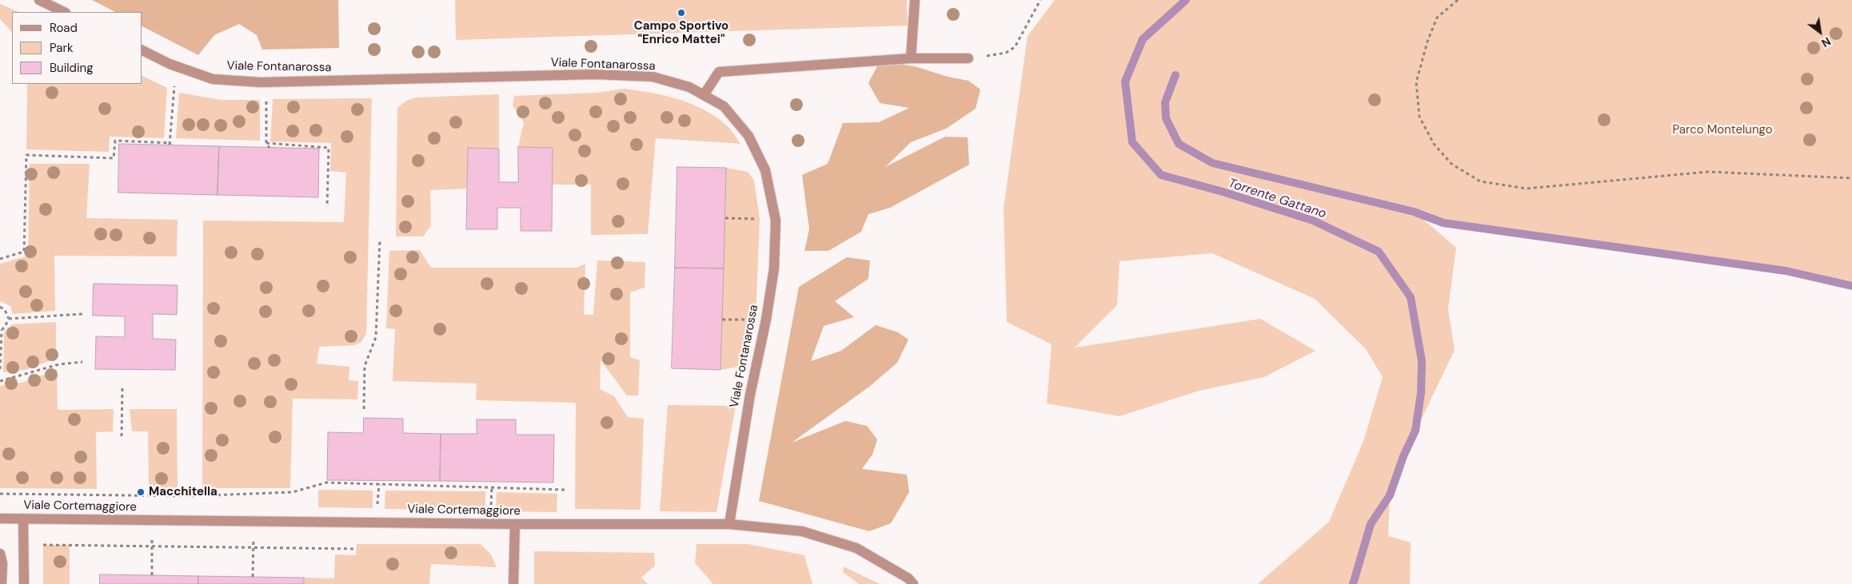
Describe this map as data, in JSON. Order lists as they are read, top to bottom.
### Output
{
  "streets": {
    "street": ["Viale Fontanarossa", "Viale Cortemaggiore"]
  },
  "crossings": [
    ["Viale Fontanarossa", "Viale Cortemaggiore"]
  ],
  "water": ["Torrente Gattano"],
  "parks": ["Parco Montelungo"],
  "places": ["Campo Sportivo \"Enrico Mattei\"", "Macchitella"],
  "legend": ["Road", "Park", "Building"],
  "north": "bottom right"
}
